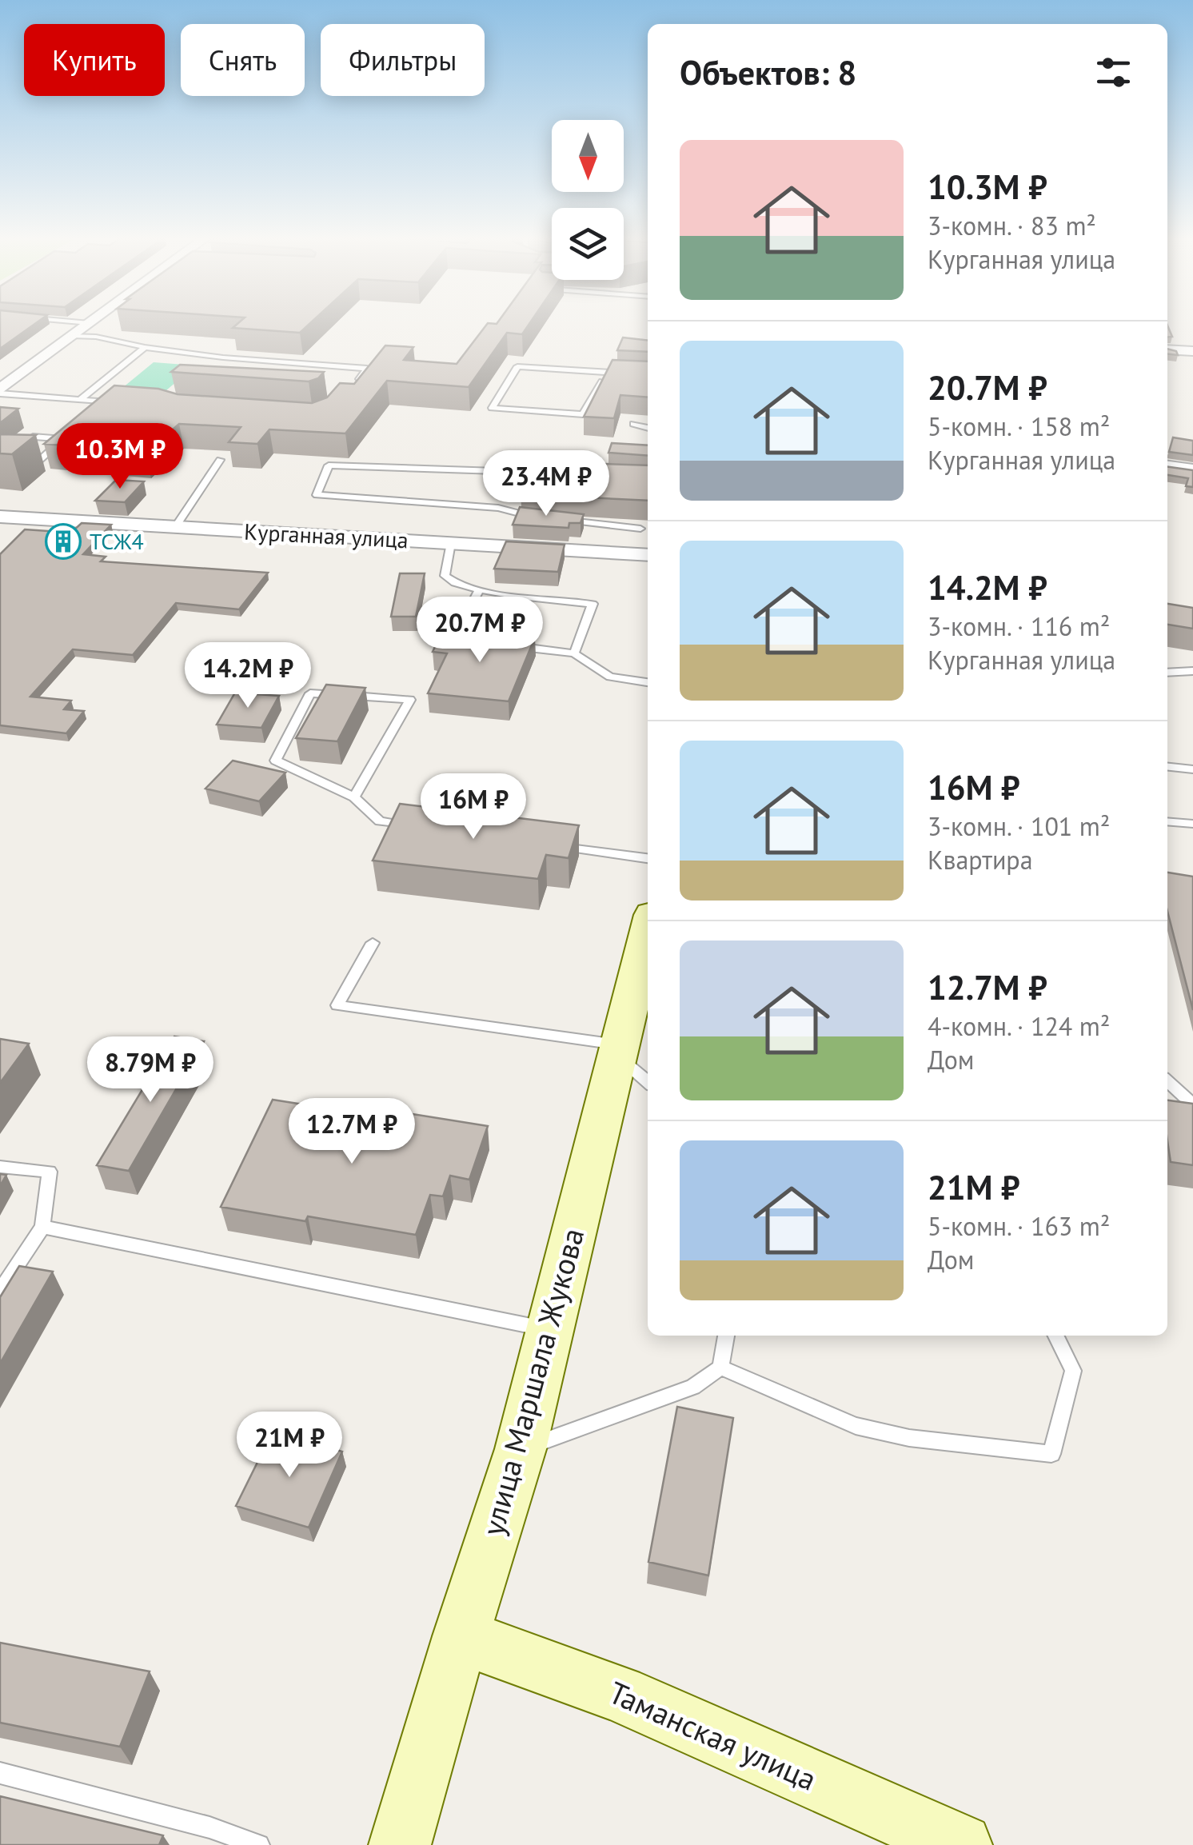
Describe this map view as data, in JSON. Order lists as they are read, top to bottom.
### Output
{
  "streets": {
    "main road": ["улица Маршала Жукова", "Таманская улица"],
    "street": ["Курганная улица"]
  },
  "crossings": [
    ["улица Маршала Жукова", "Таманская улица"]
  ],
  "places": {
    "building": ["ТСЖ4"]
  },
  "north": "bottom",
  "page": {
    "chip": ["Купить", "Снять", "Фильтры"],
    "heading": "Объектов: 8",
    "list": [
      {
        "name": "10.3M ₽",
        "note": "3-комн. · 83 m² · Курганная улица"
      },
      {
        "name": "20.7M ₽",
        "note": "5-комн. · 158 m² · Курганная улица"
      },
      {
        "name": "14.2M ₽",
        "note": "3-комн. · 116 m² · Курганная улица"
      },
      {
        "name": "16M ₽",
        "note": "3-комн. · 101 m² · Квартира"
      },
      {
        "name": "12.7M ₽",
        "note": "4-комн. · 124 m² · Дом"
      },
      {
        "name": "21M ₽",
        "note": "5-комн. · 163 m² · Дом"
      }
    ],
    "price": [
      "10.3M ₽",
      "23.4M ₽",
      "20.7M ₽",
      "14.2M ₽",
      "16M ₽",
      "8.79M ₽",
      "12.7M ₽",
      "21M ₽"
    ]
  }
}
